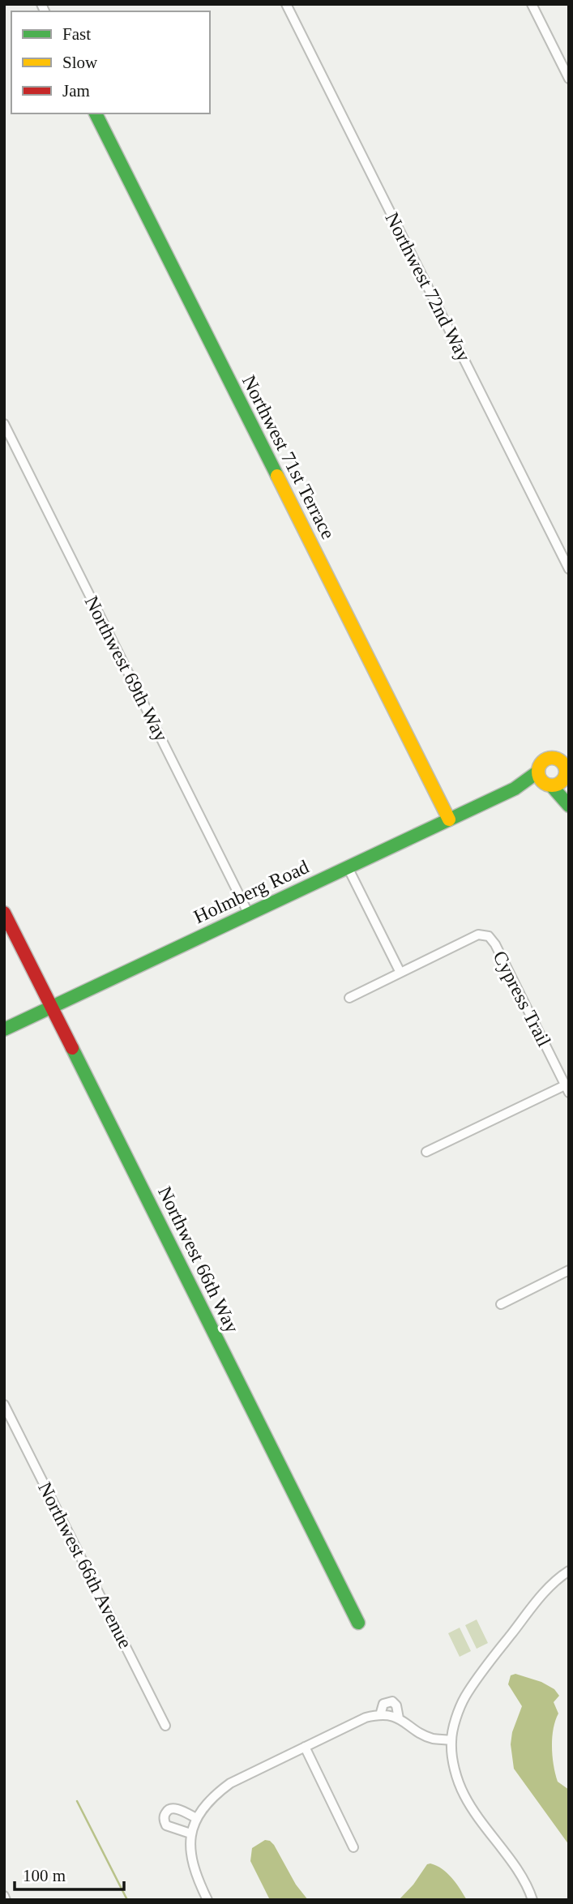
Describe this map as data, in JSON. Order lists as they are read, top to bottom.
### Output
{
  "streets": {
    "street": [
      "Northwest 72nd Way",
      "Northwest 71st Terrace",
      "Northwest 69th Way",
      "Holmberg Road",
      "Cypress Trail",
      "Northwest 66th Way",
      "Northwest 66th Avenue"
    ]
  },
  "crossings": [
    ["Northwest 71st Terrace", "Holmberg Road"],
    ["Northwest 69th Way", "Holmberg Road"],
    ["Holmberg Road", "Northwest 66th Way"]
  ],
  "legend": ["Fast", "Slow", "Jam"],
  "scale_bar": "100 m"
}
